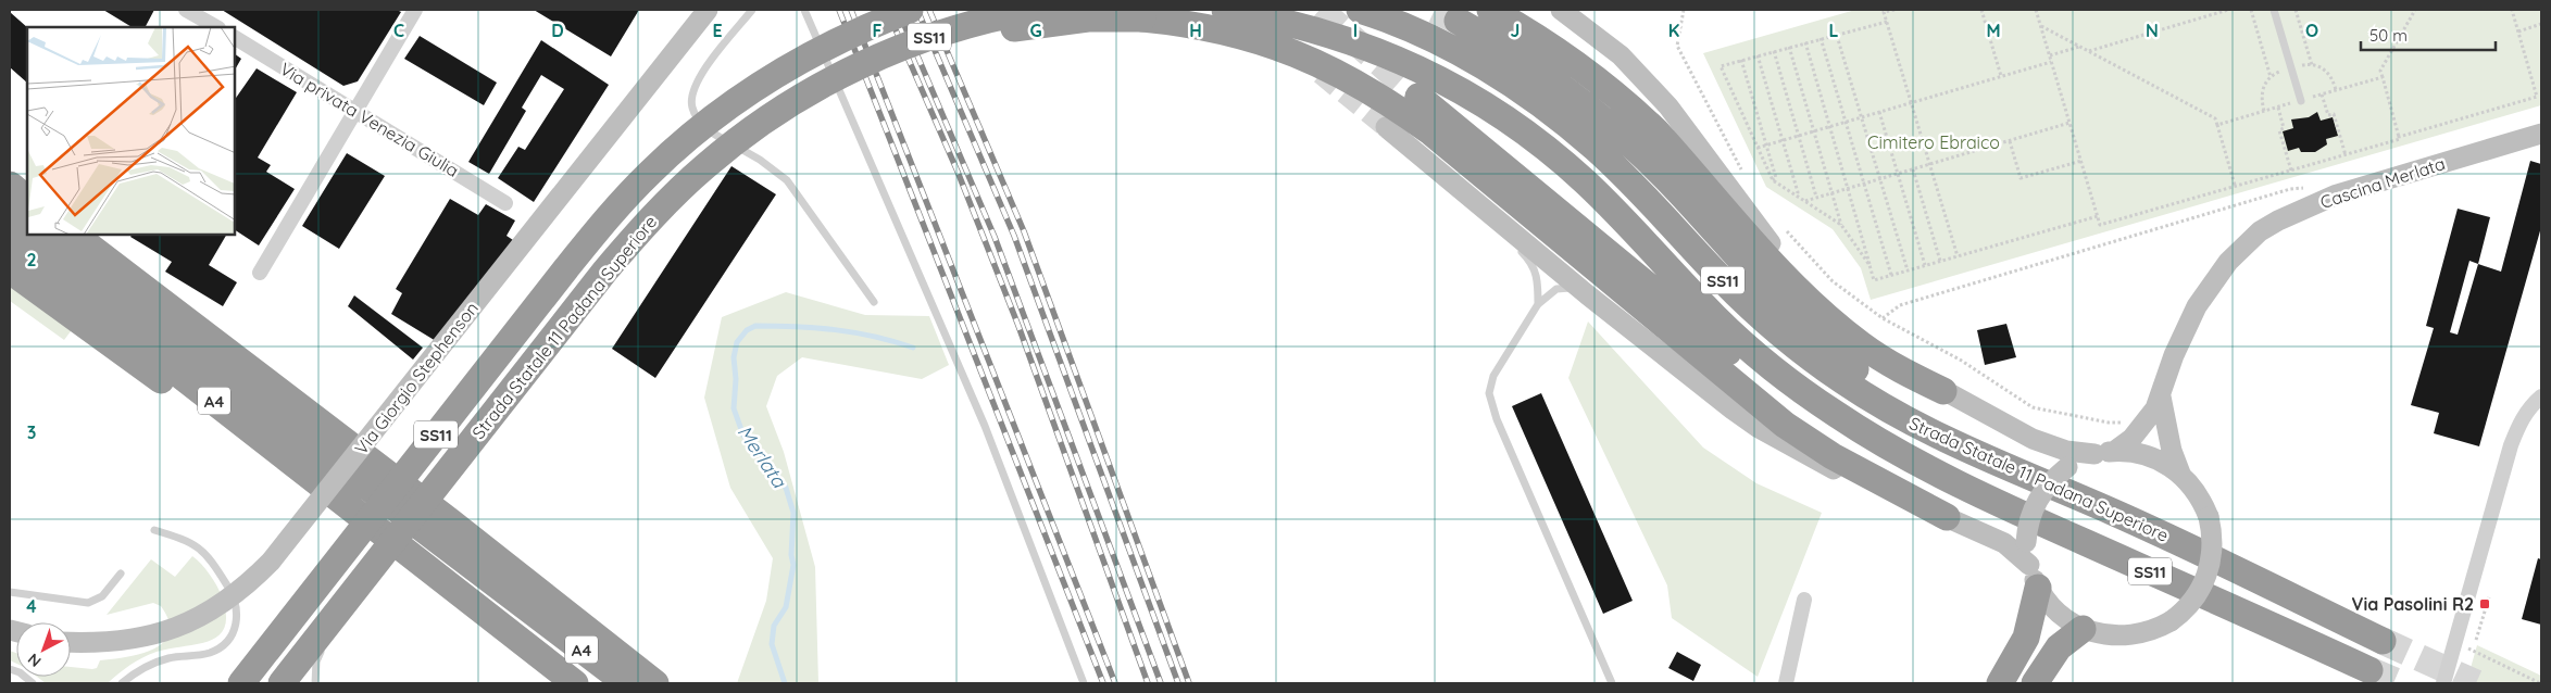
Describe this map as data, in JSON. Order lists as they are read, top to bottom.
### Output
{
  "streets": {
    "highway": ["SS11", "Strada Statale 11 Padana Superiore", "A4"],
    "street": ["Via privata Venezia Giulia", "Cascina Merlata", "Via Giorgio Stephenson"]
  },
  "water": ["Merlata"],
  "parks": ["Cimitero Ebraico"],
  "places": {
    "transit": ["Via Pasolini R2"]
  },
  "scale_bar": "50 m",
  "north": "bottom left",
  "grid": {
    "columns": [
      "C",
      "D",
      "E",
      "F",
      "G",
      "H",
      "I",
      "J",
      "K",
      "L",
      "M",
      "N",
      "O"
    ],
    "rows": ["2", "3", "4"]
  }
}
